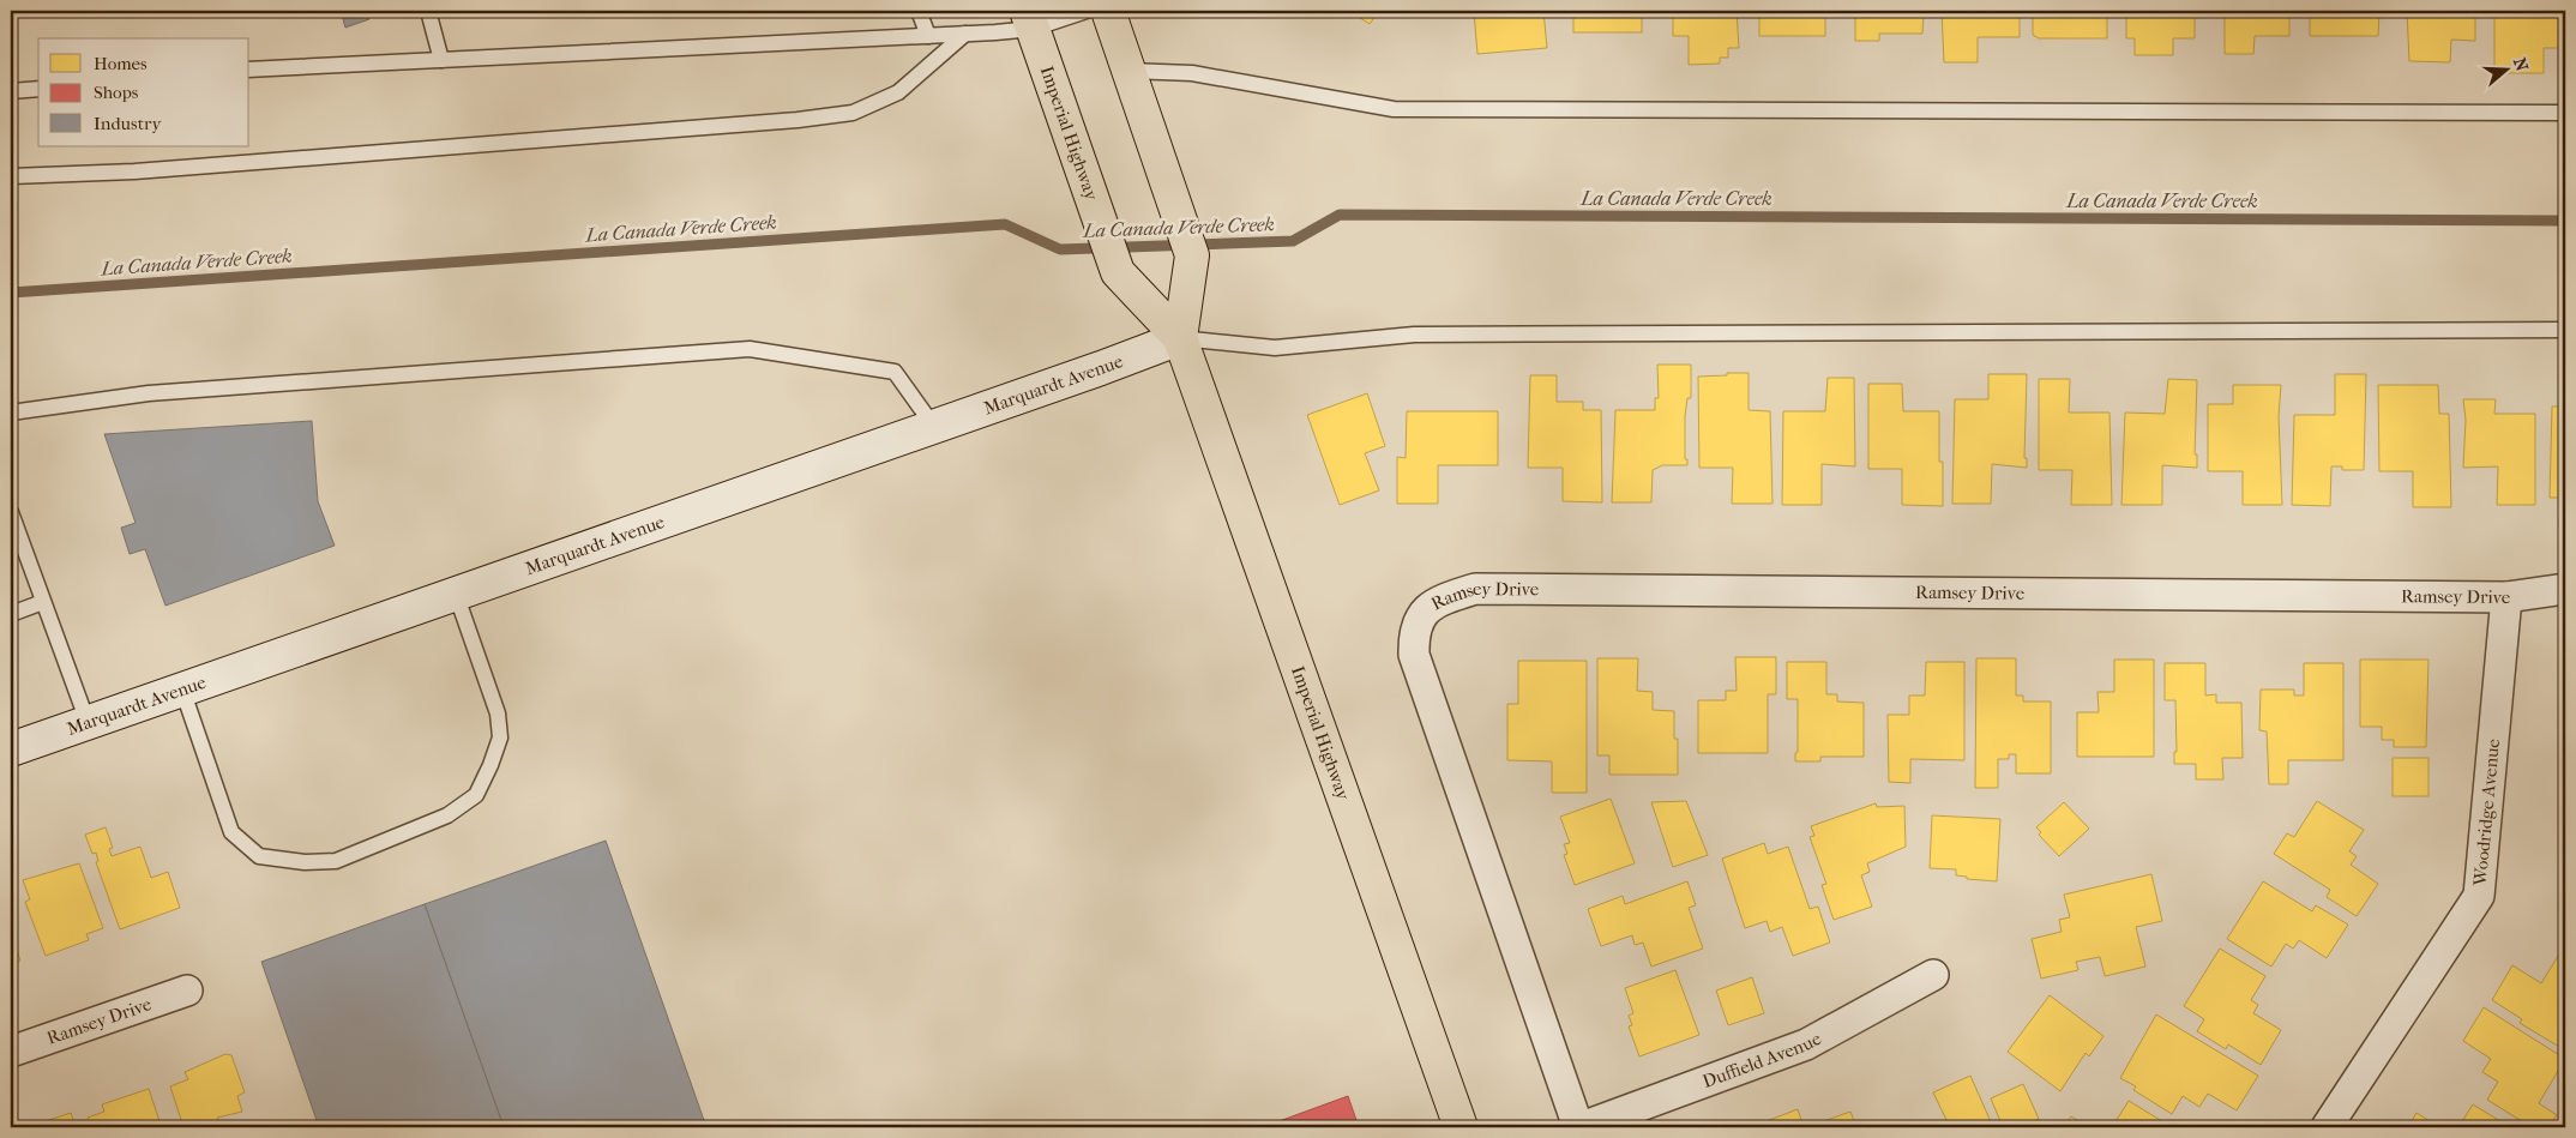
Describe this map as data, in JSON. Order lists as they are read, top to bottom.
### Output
{
  "streets": {
    "main road": ["Imperial Highway"],
    "street": [
      "Marquardt Avenue",
      "Ramsey Drive",
      "Woodridge Avenue",
      "Duffield Avenue"
    ]
  },
  "crossings": [
    ["Imperial Highway", "Marquardt Avenue"],
    ["Ramsey Drive", "Woodridge Avenue"],
    ["Ramsey Drive", "Duffield Avenue"]
  ],
  "water": ["La Canada Verde Creek"],
  "legend": ["Homes", "Shops", "Industry"],
  "north": "right"
}
